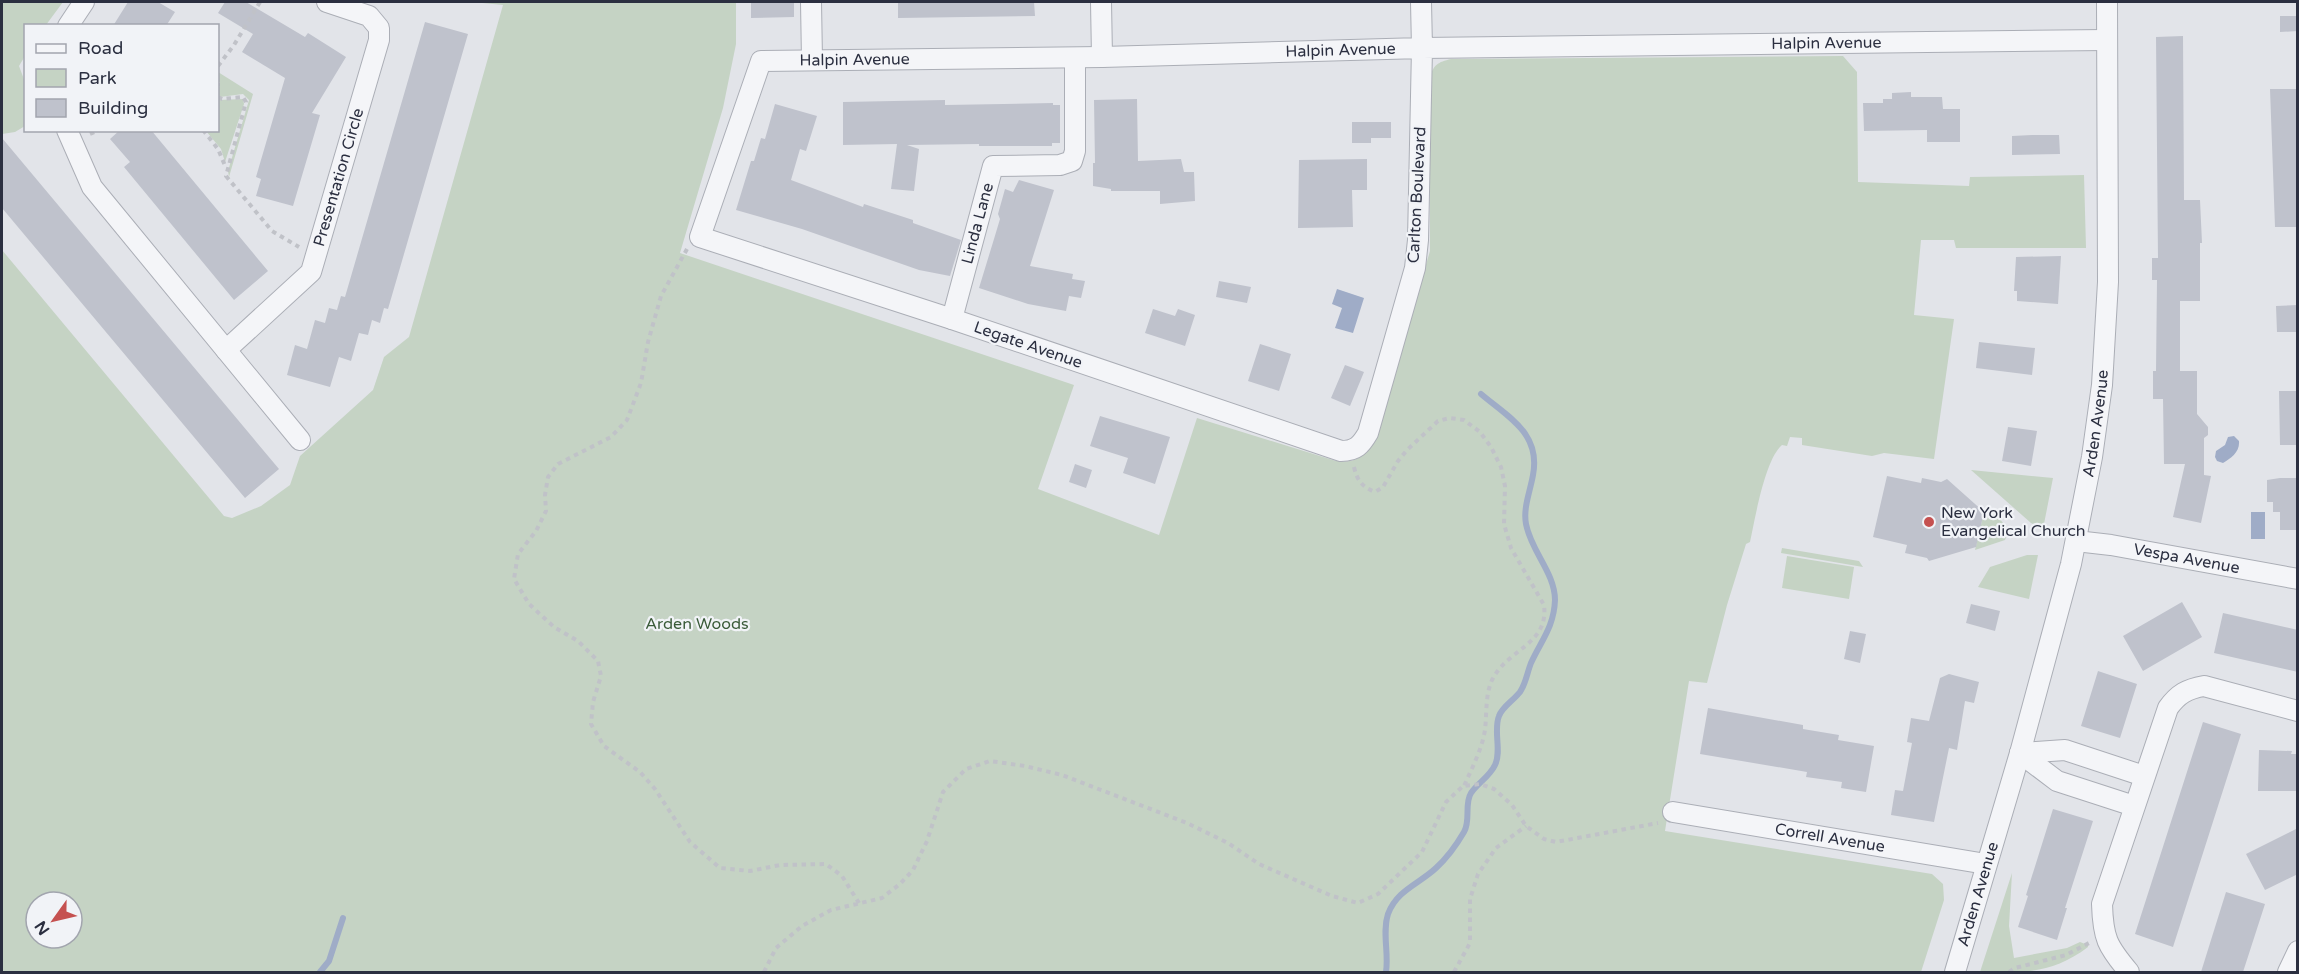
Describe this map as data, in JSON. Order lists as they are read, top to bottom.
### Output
{
  "streets": {
    "street": [
      "Halpin Avenue",
      "Presentation Circle",
      "Carlton Boulevard",
      "Linda Lane",
      "Legate Avenue",
      "Arden Avenue",
      "Vespa Avenue",
      "Correll Avenue"
    ]
  },
  "crossings": [
    ["Halpin Avenue", "Carlton Boulevard"],
    ["Halpin Avenue", "Linda Lane"],
    ["Halpin Avenue", "Legate Avenue"],
    ["Halpin Avenue", "Arden Avenue"],
    ["Carlton Boulevard", "Legate Avenue"],
    ["Linda Lane", "Legate Avenue"],
    ["Arden Avenue", "Vespa Avenue"],
    ["Arden Avenue", "Correll Avenue"]
  ],
  "parks": ["Arden Woods"],
  "places": ["New York Evangelical Church"],
  "legend": ["Road", "Park", "Building"],
  "north": "bottom left"
}
